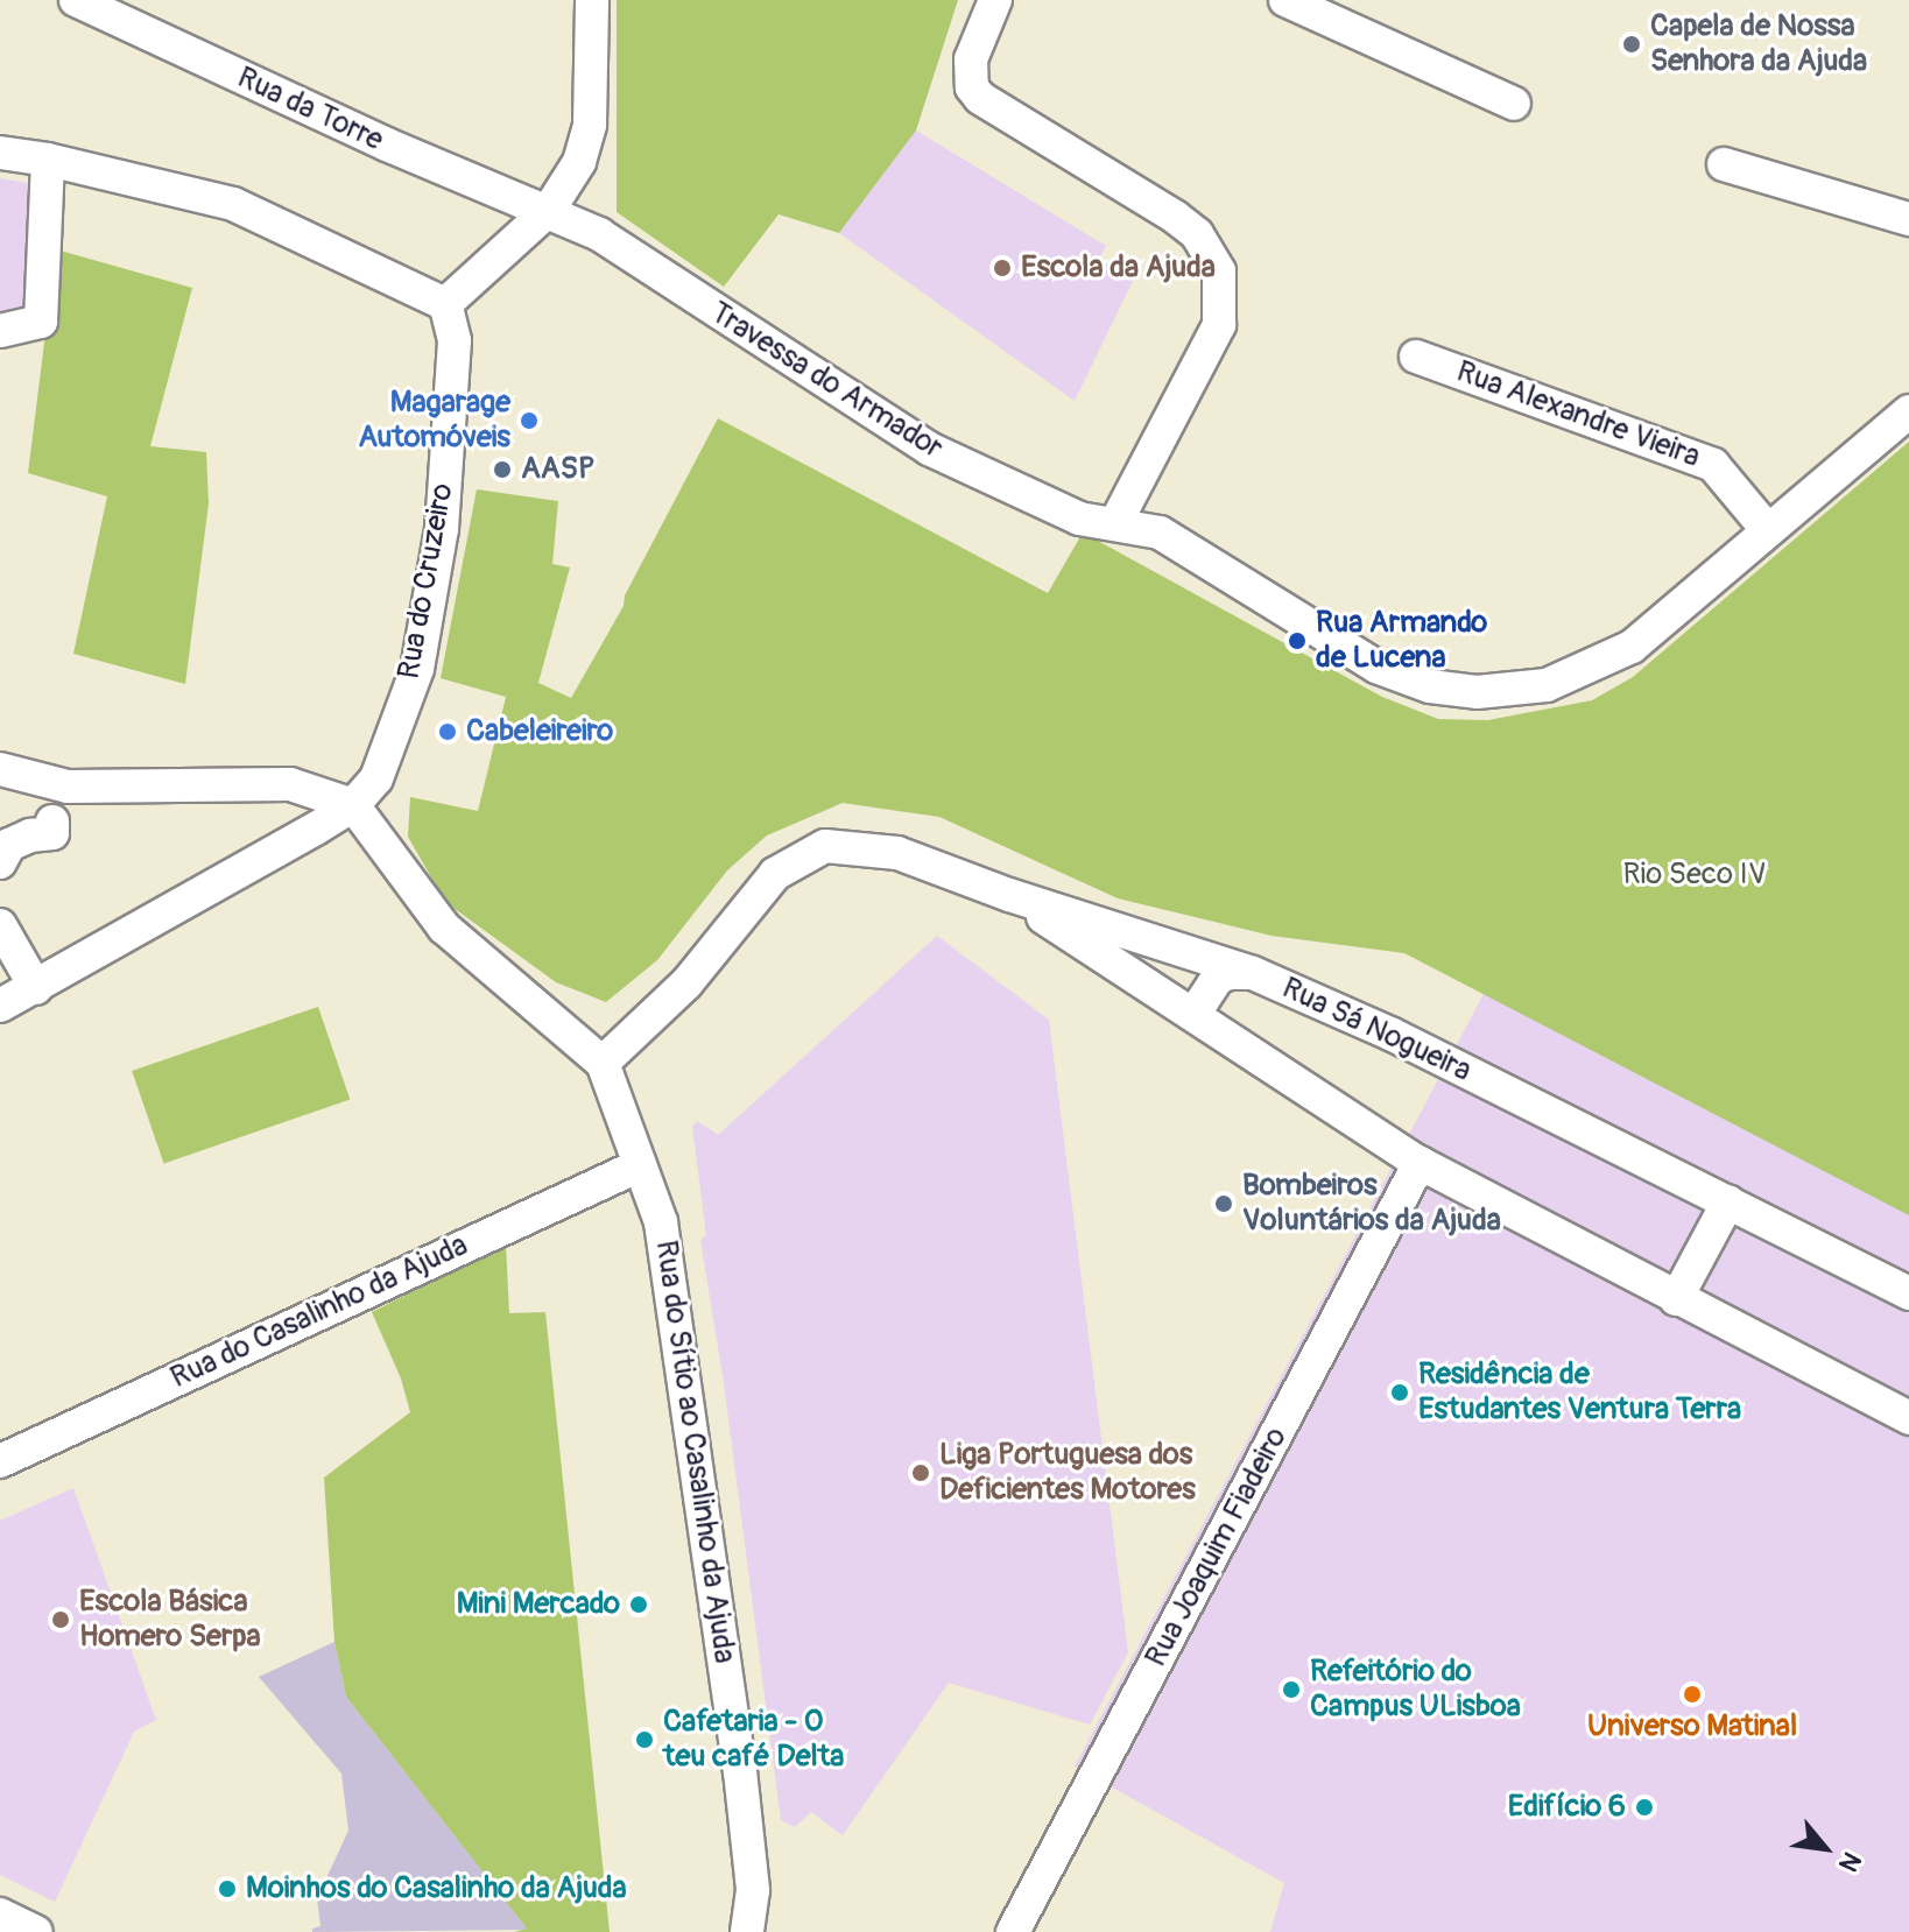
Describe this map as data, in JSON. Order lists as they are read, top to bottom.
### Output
{
  "streets": {
    "street": [
      "Rua da Torre",
      "Travessa do Armador",
      "Rua Alexandre Vieira",
      "Rua do Cruzeiro",
      "Rua Sá Nogueira",
      "Rua do Casalinho da Ajuda",
      "Rua do Sítio ao Casalinho da Ajuda",
      "Rua Joaquim Fiadeiro"
    ]
  },
  "crossings": [
    ["Rua da Torre", "Travessa do Armador"],
    ["Travessa do Armador", "Rua Alexandre Vieira"],
    ["Rua do Cruzeiro", "Rua do Sítio ao Casalinho da Ajuda"],
    ["Rua Sá Nogueira", "Rua do Sítio ao Casalinho da Ajuda"],
    ["Rua Sá Nogueira", "Rua Joaquim Fiadeiro"],
    ["Rua do Casalinho da Ajuda", "Rua do Sítio ao Casalinho da Ajuda"]
  ],
  "parks": ["Rio Seco IV"],
  "places": [
    "Capela de Nossa Senhora da Ajuda",
    "Escola da Ajuda",
    "Magarage Automóveis",
    "AASP",
    "Rua Armando de Lucena",
    "Cabeleireiro",
    "Bombeiros Voluntários da Ajuda",
    "Residência de Estudantes Ventura Terra",
    "Liga Portuguesa dos Deficientes Motores",
    "Mini Mercado",
    "Escola Básica Homero Serpa",
    "Refeitório do Campus ULisboa",
    "Universo Matinal",
    "Cafetaria - O teu café Delta",
    "Edifício 6",
    "Moinhos do Casalinho da Ajuda"
  ],
  "north": "bottom right"
}
